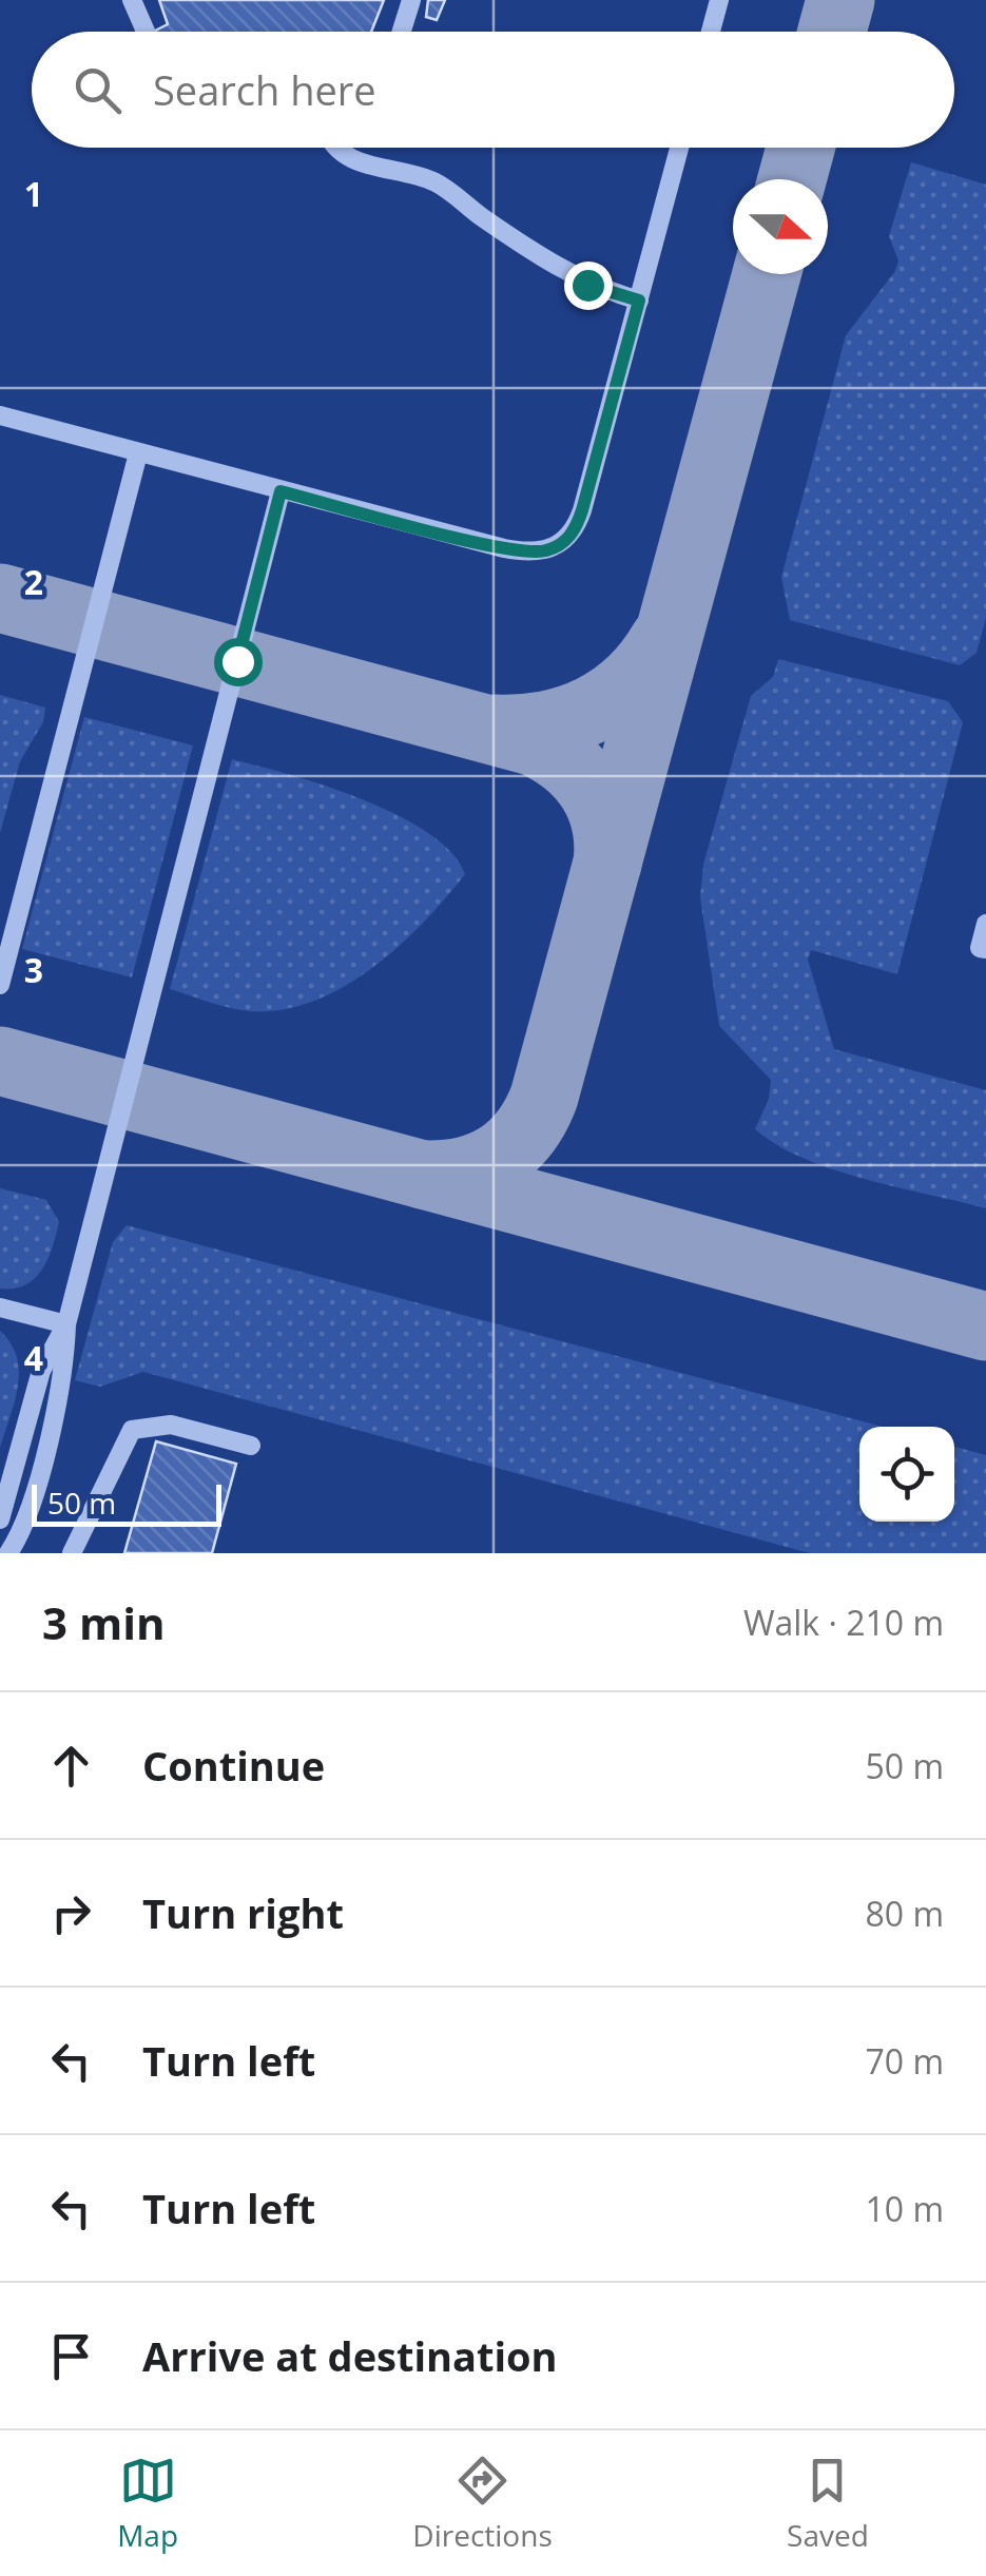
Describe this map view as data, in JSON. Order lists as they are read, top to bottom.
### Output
{
  "scale_bar": "50 m",
  "north": "right",
  "page": {
    "search": "Search here",
    "scale": "50 m",
    "heading": ["3 min", "Walk · 210 m"],
    "list": [
      ["Continue", "50 m"],
      ["Turn right", "80 m"],
      ["Turn left", "70 m"],
      ["Turn left", "10 m"],
      "Arrive at destination"
    ],
    "nav": ["Map", "Directions", "Saved"]
  },
  "grid": {
    "rows": [
      "1",
      "2",
      "3",
      "4"
    ]
  }
}
